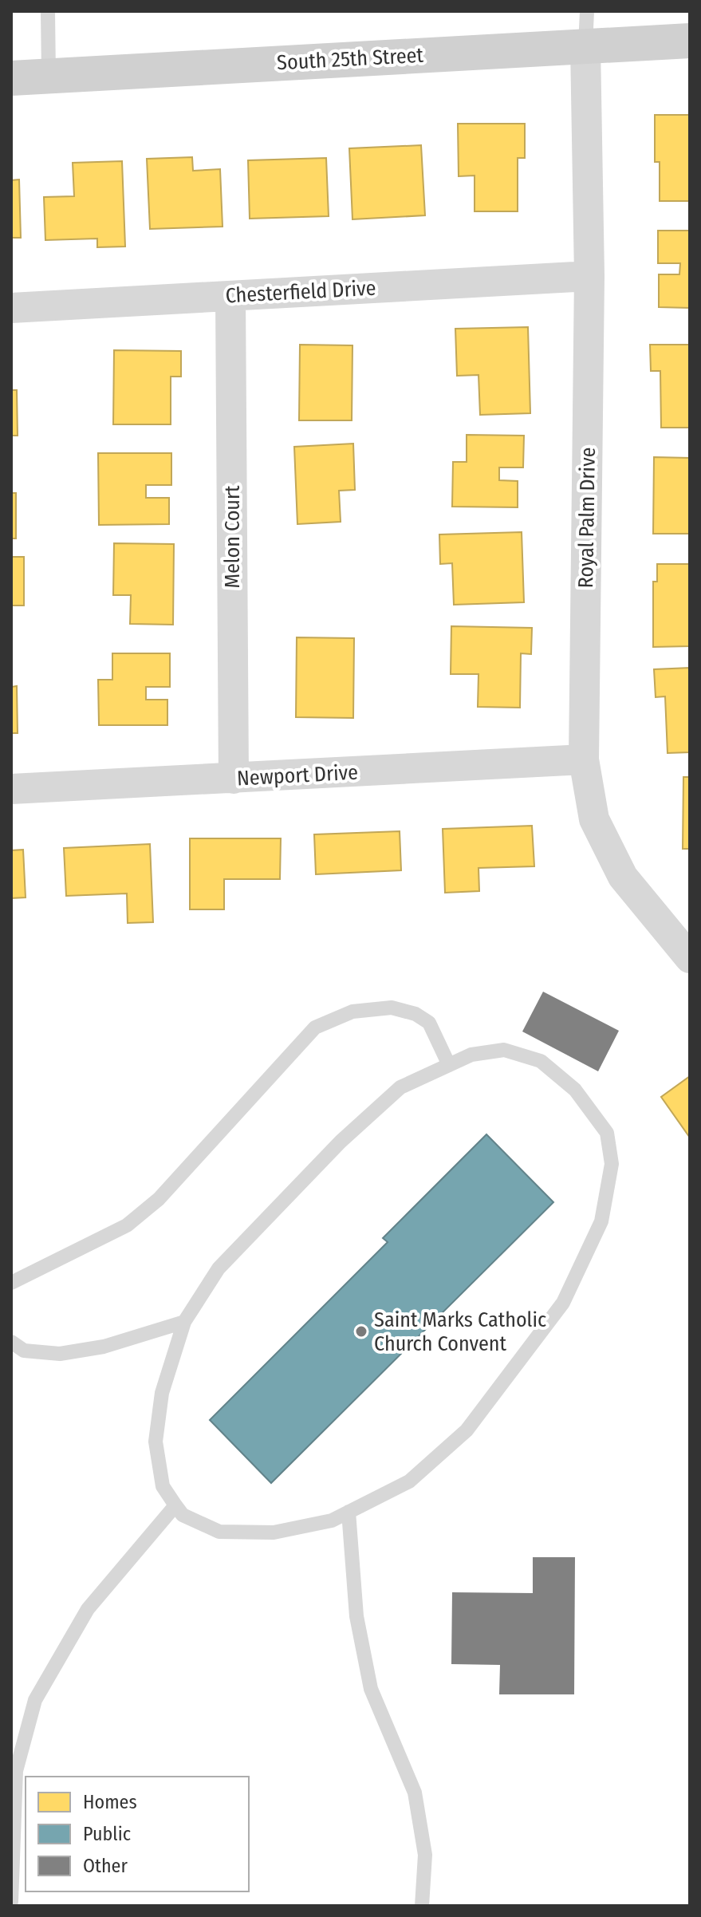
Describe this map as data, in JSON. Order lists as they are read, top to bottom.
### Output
{
  "streets": {
    "main road": ["South 25th Street"],
    "street": [
      "Chesterfield Drive",
      "Royal Palm Drive",
      "Melon Court",
      "Newport Drive"
    ]
  },
  "crossings": [
    ["South 25th Street", "Royal Palm Drive"],
    ["Chesterfield Drive", "Royal Palm Drive"],
    ["Chesterfield Drive", "Melon Court"],
    ["Royal Palm Drive", "Newport Drive"],
    ["Melon Court", "Newport Drive"]
  ],
  "places": ["Saint Marks Catholic Church Convent"],
  "legend": ["Homes", "Public", "Other"]
}
